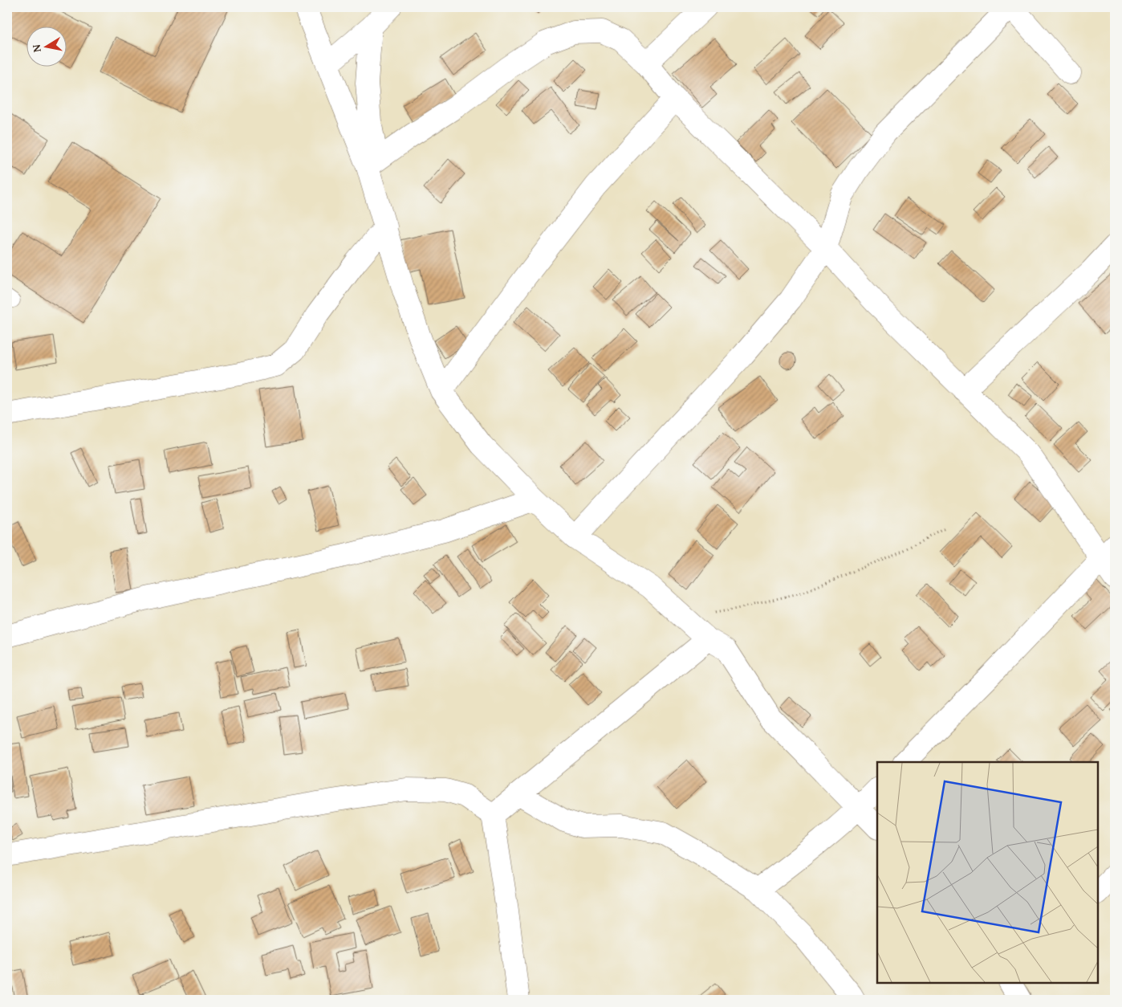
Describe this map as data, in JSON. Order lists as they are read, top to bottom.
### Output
{
  "north": "left"
}
